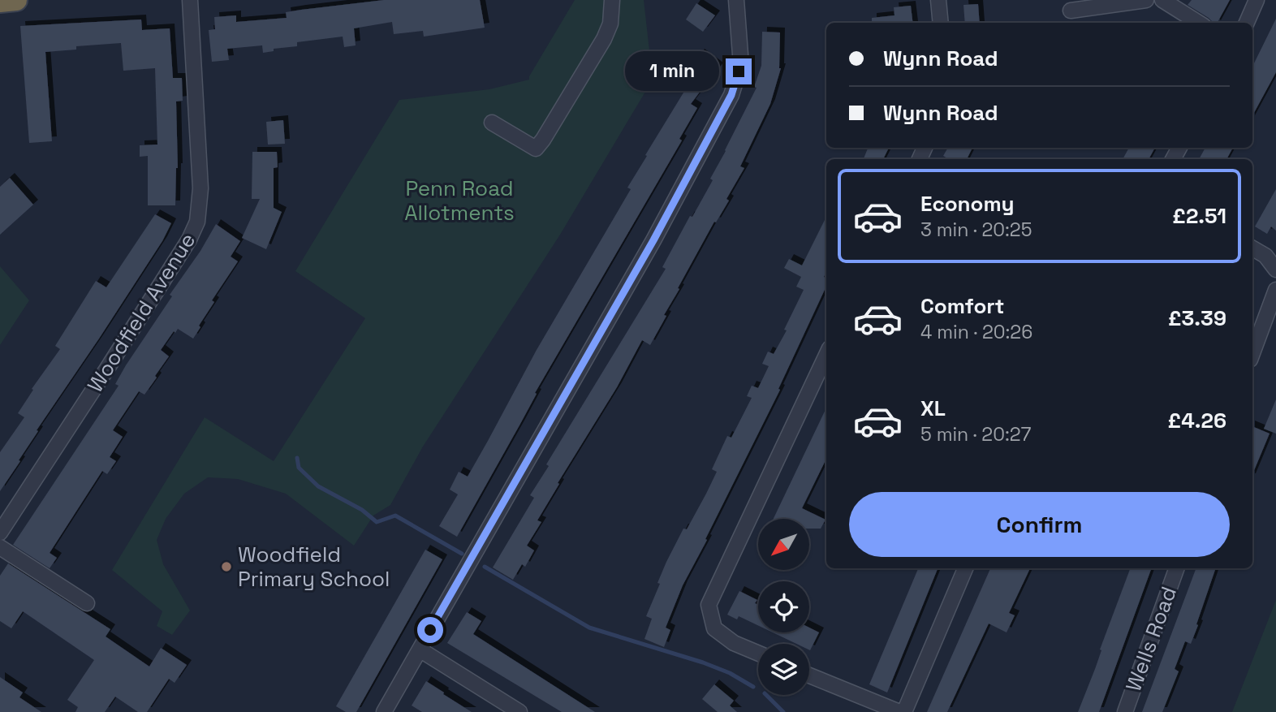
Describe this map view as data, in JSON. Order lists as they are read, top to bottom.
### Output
{
  "streets": {
    "street": ["Woodfield Avenue", "Wells Road"]
  },
  "parks": ["Penn Road Allotments"],
  "places": ["Woodfield Primary School"],
  "north": "bottom left",
  "page": {
    "banner": ["Wynn Road", "Wynn Road"],
    "bubble": "1 min",
    "list": [
      {
        "name": "Economy",
        "note": "3 min · 20:25",
        "value": "£2.51"
      },
      {
        "name": "Comfort",
        "note": "4 min · 20:26",
        "value": "£3.39"
      },
      {
        "name": "XL",
        "note": "5 min · 20:27",
        "value": "£4.26"
      }
    ],
    "buttons": "Confirm"
  }
}
